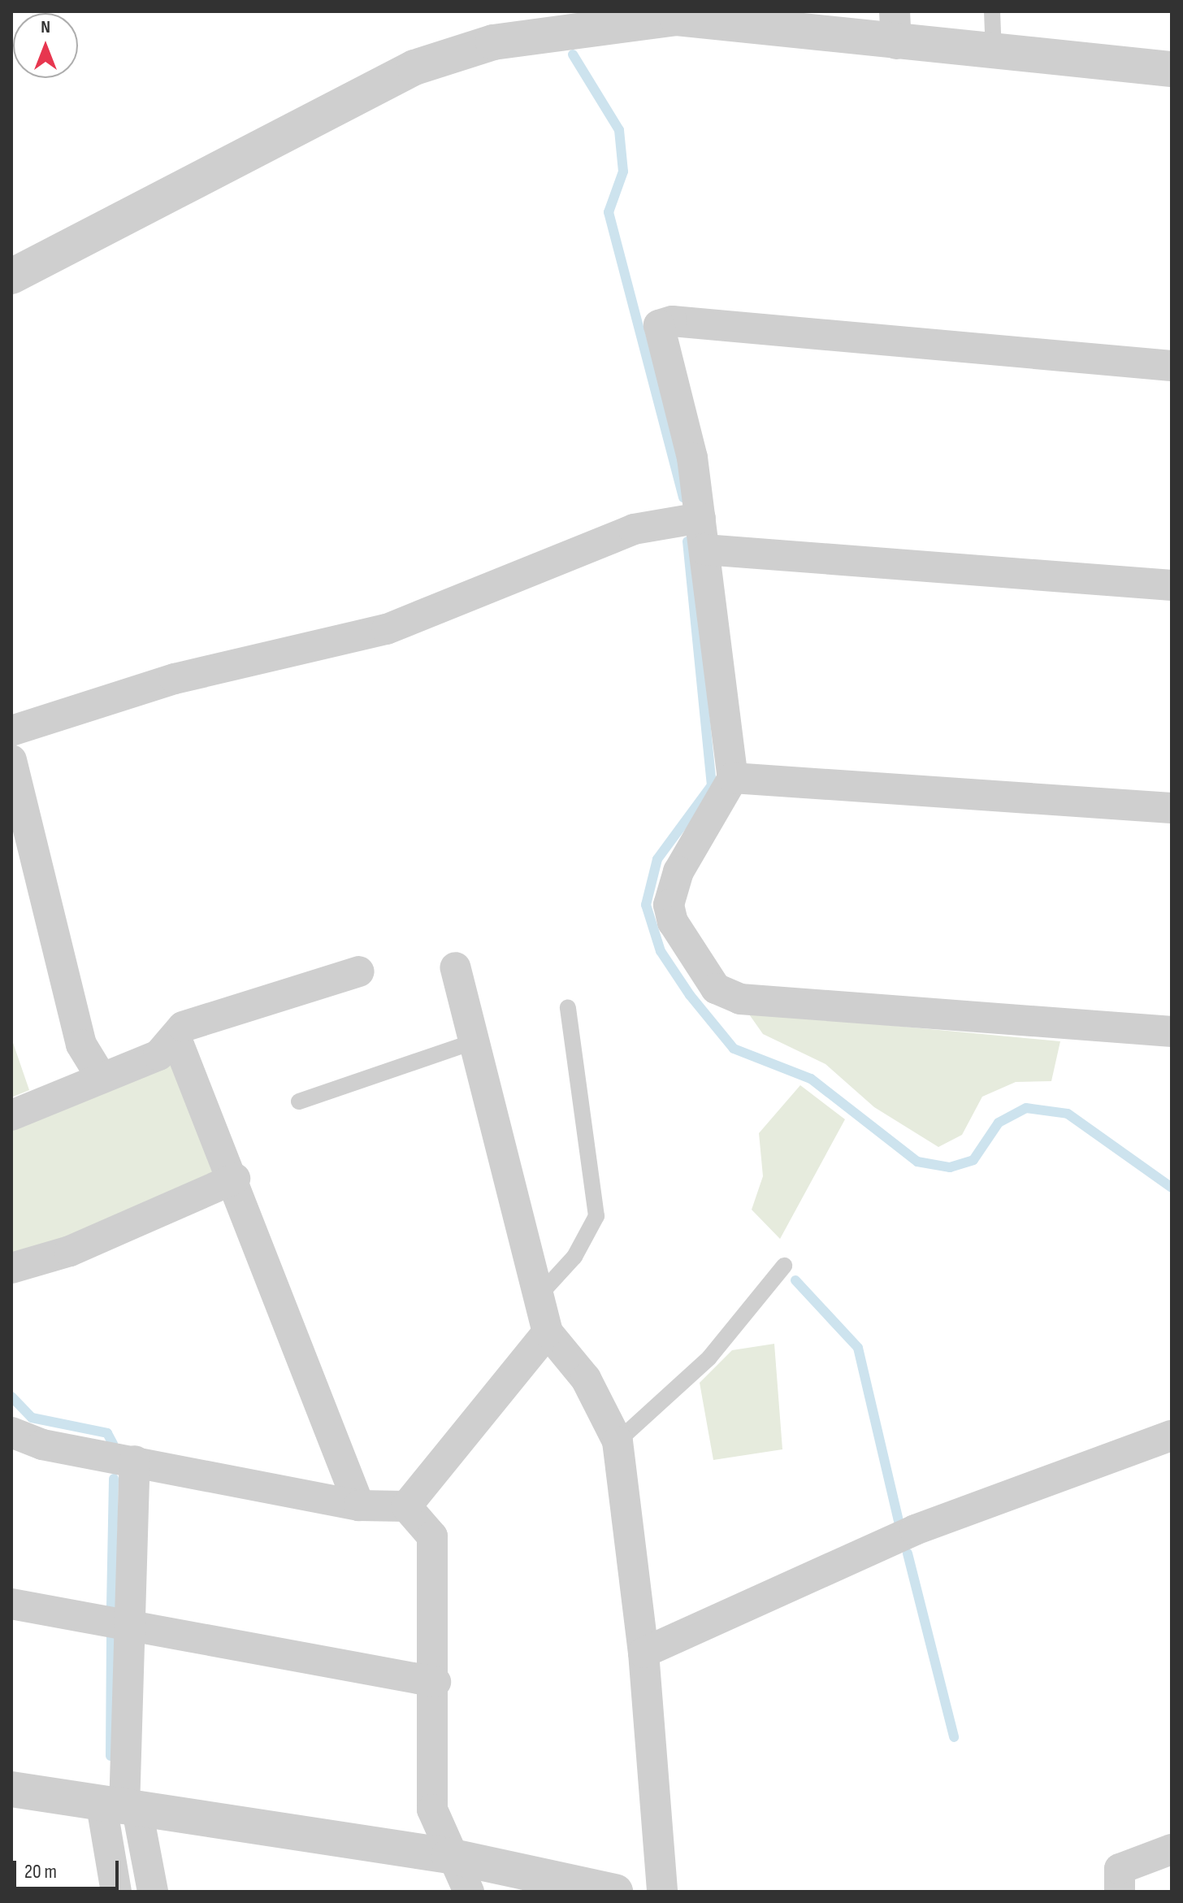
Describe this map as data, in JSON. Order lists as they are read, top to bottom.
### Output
{
  "scale_bar": "20 m",
  "north": "top"
}
